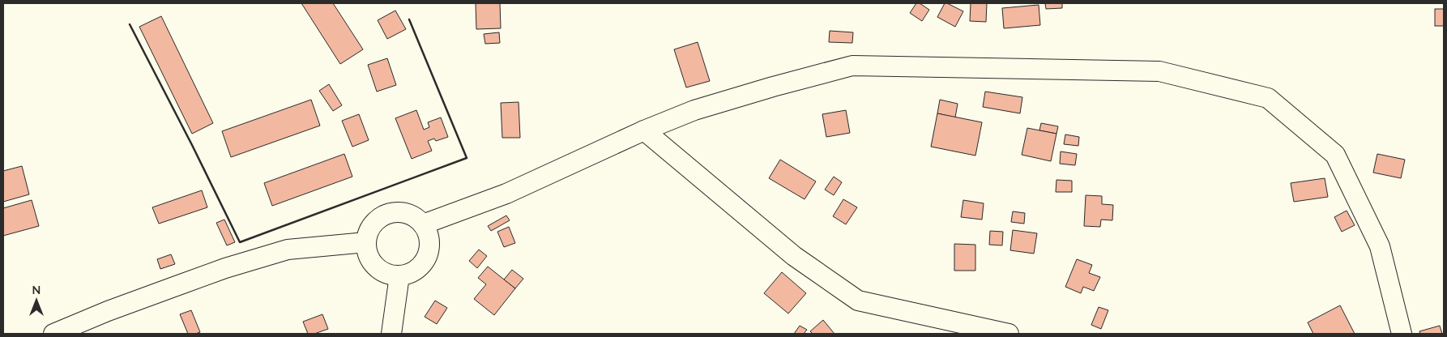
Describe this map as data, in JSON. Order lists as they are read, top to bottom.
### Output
{
  "north": "top"
}
